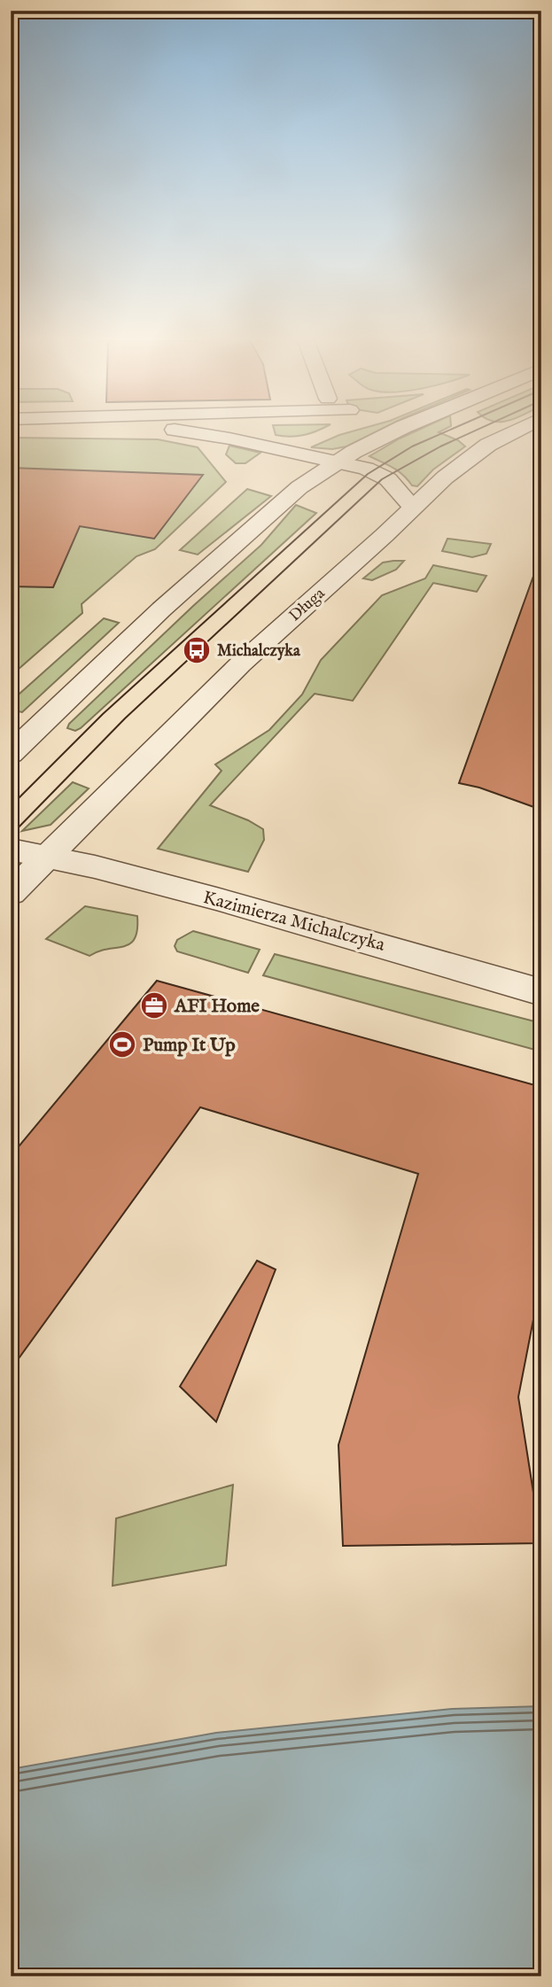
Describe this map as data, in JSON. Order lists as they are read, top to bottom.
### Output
{
  "streets": {
    "street": ["Długa", "Kazimierza Michalczyka"]
  },
  "crossings": [
    ["Długa", "Kazimierza Michalczyka"]
  ],
  "places": {
    "bus stop": ["Michalczyka"],
    "office": ["AFI Home"],
    "sports": ["Pump It Up"]
  }
}
